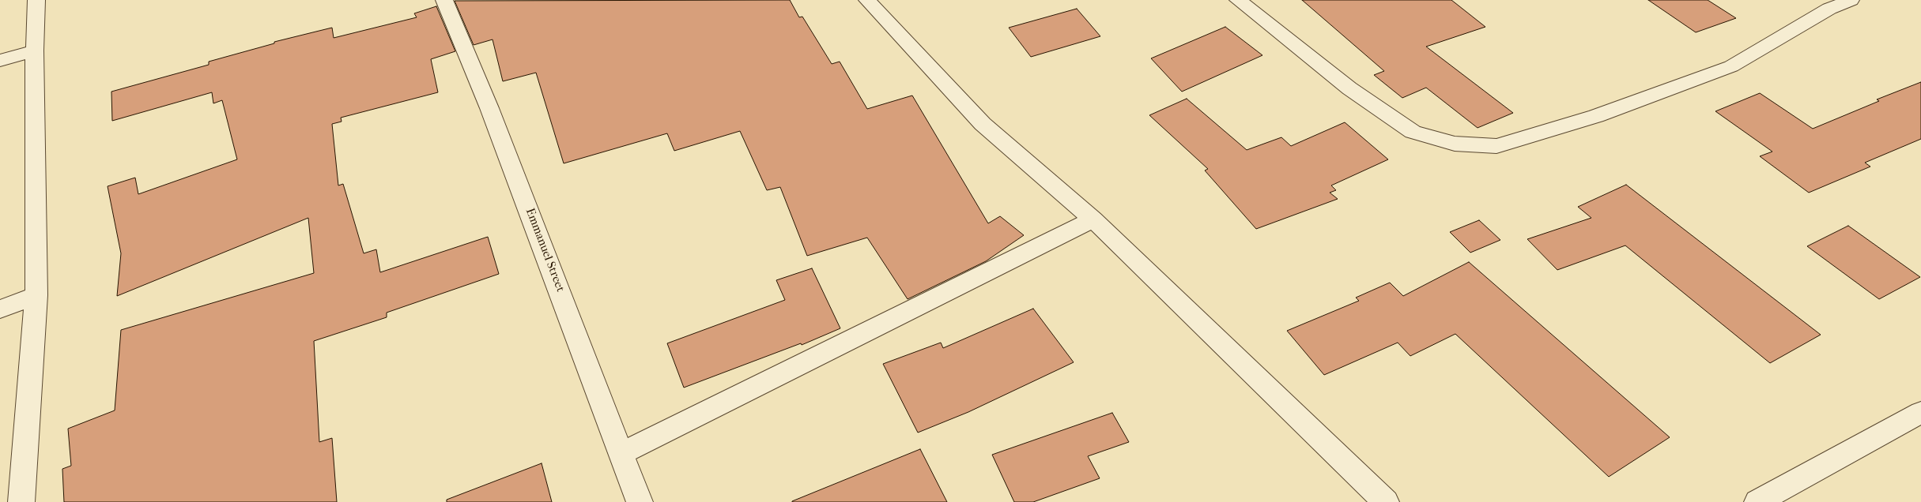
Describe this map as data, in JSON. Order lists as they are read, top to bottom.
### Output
{
  "streets": {
    "street": ["Emmanuel Street"]
  }
}
